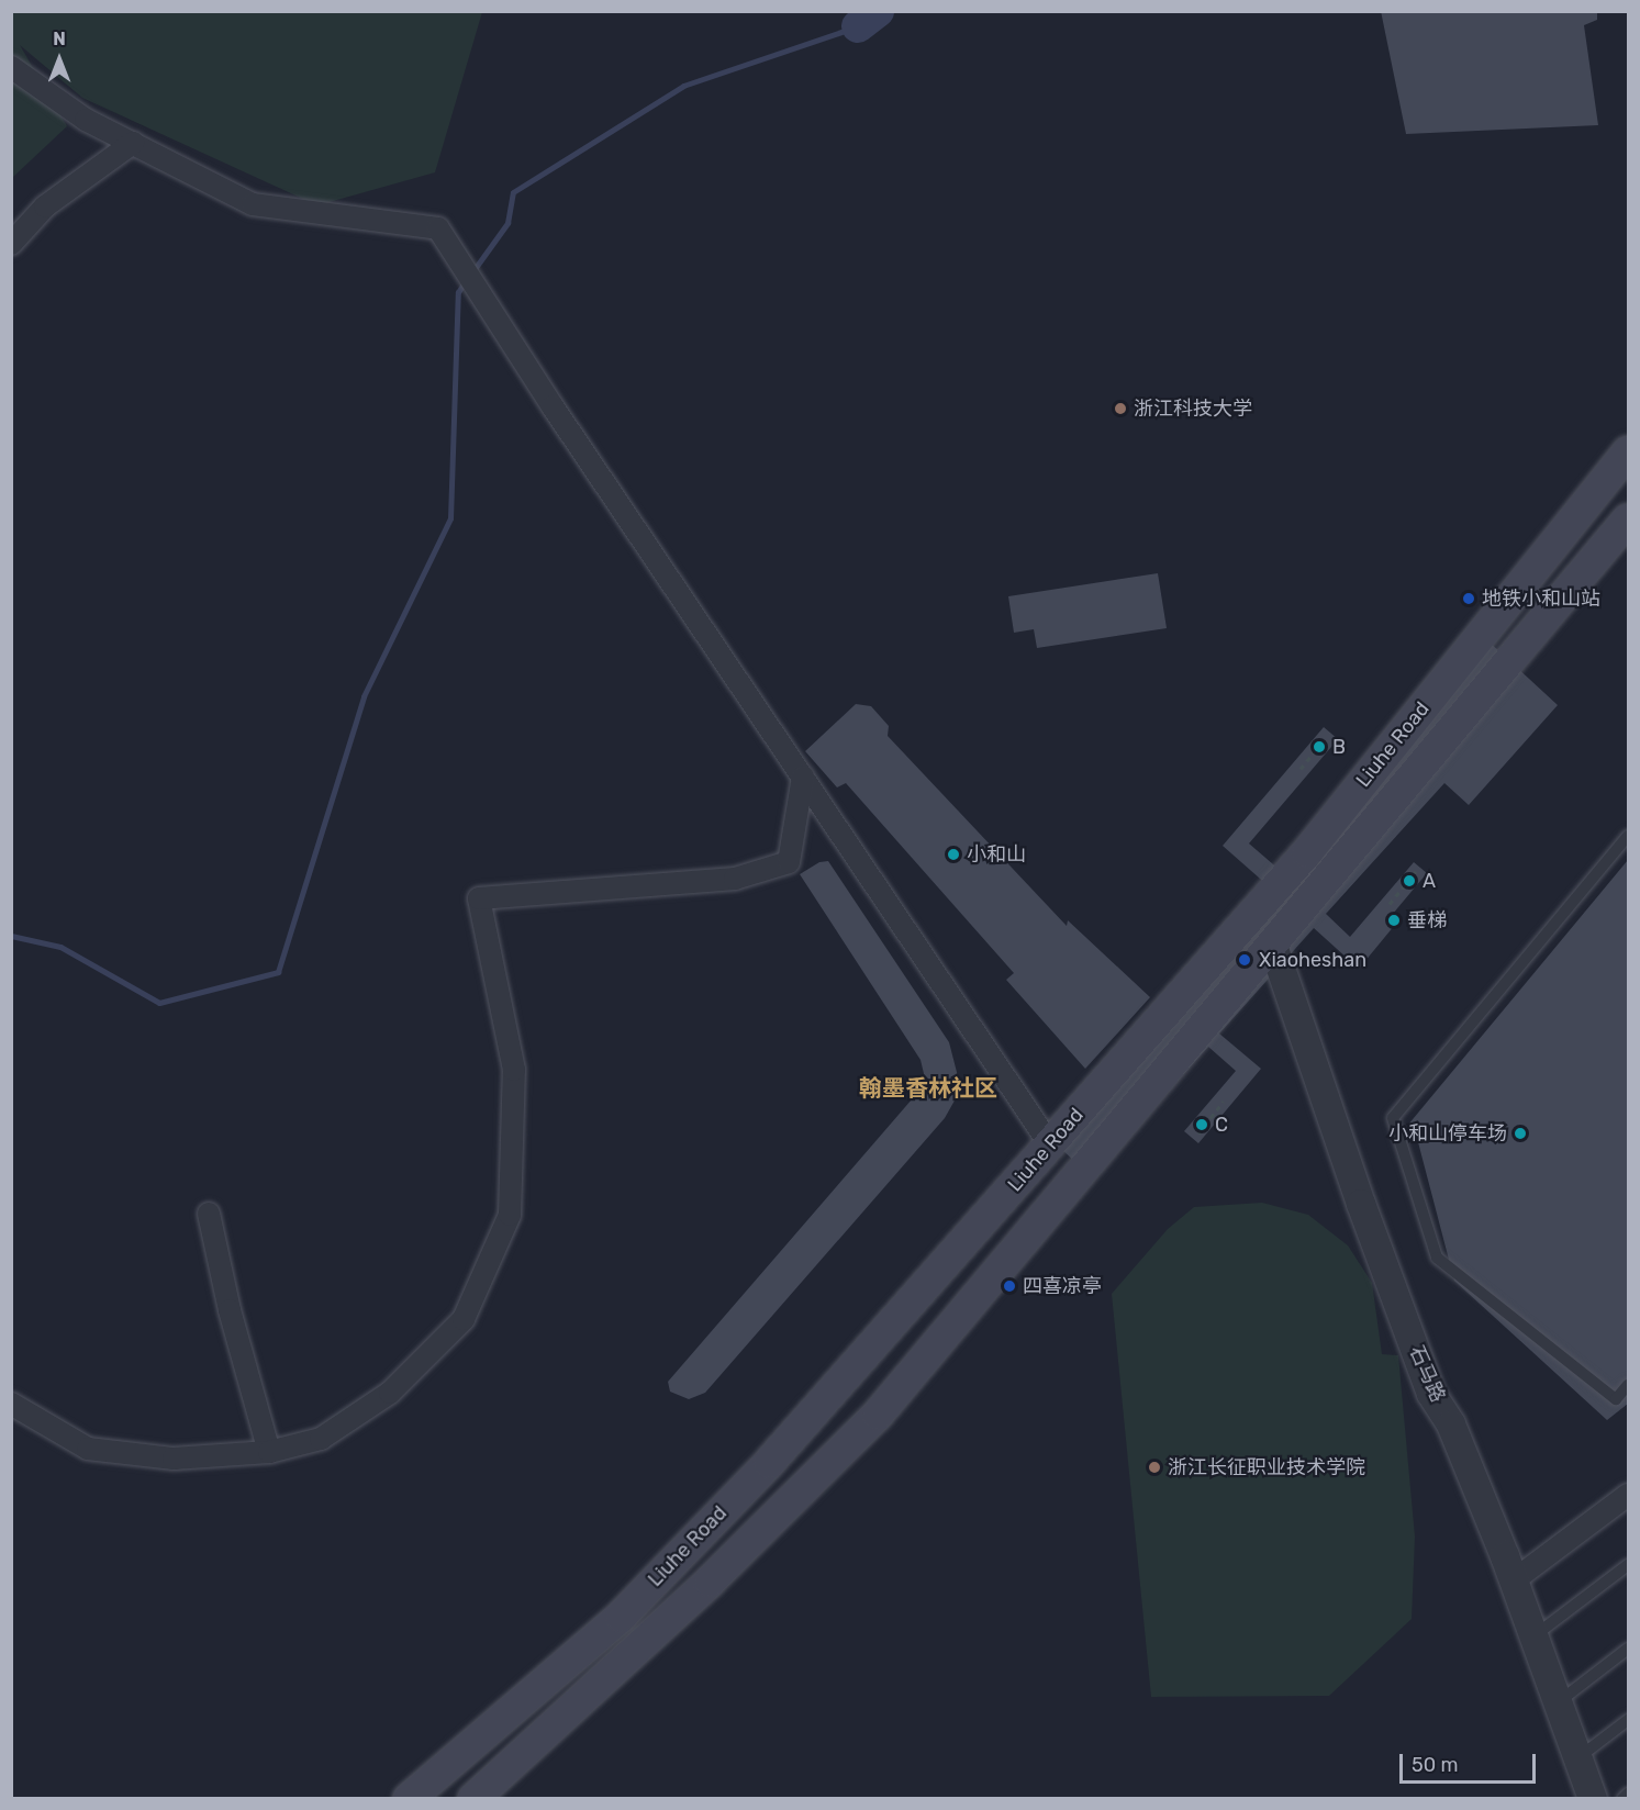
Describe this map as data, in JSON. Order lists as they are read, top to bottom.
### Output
{
  "streets": {
    "main road": ["Liuhe Road"],
    "street": ["石马路"]
  },
  "crossings": [
    ["Liuhe Road", "石马路"]
  ],
  "districts": ["翰墨香林社区"],
  "places": [
    "浙江科技大学",
    "地铁小和山站",
    "B",
    "小和山",
    "A",
    "垂梯",
    "Xiaoheshan",
    "C",
    "小和山停车场",
    "四喜凉亭",
    "浙江长征职业技术学院"
  ],
  "scale_bar": "50 m",
  "north": "top"
}
